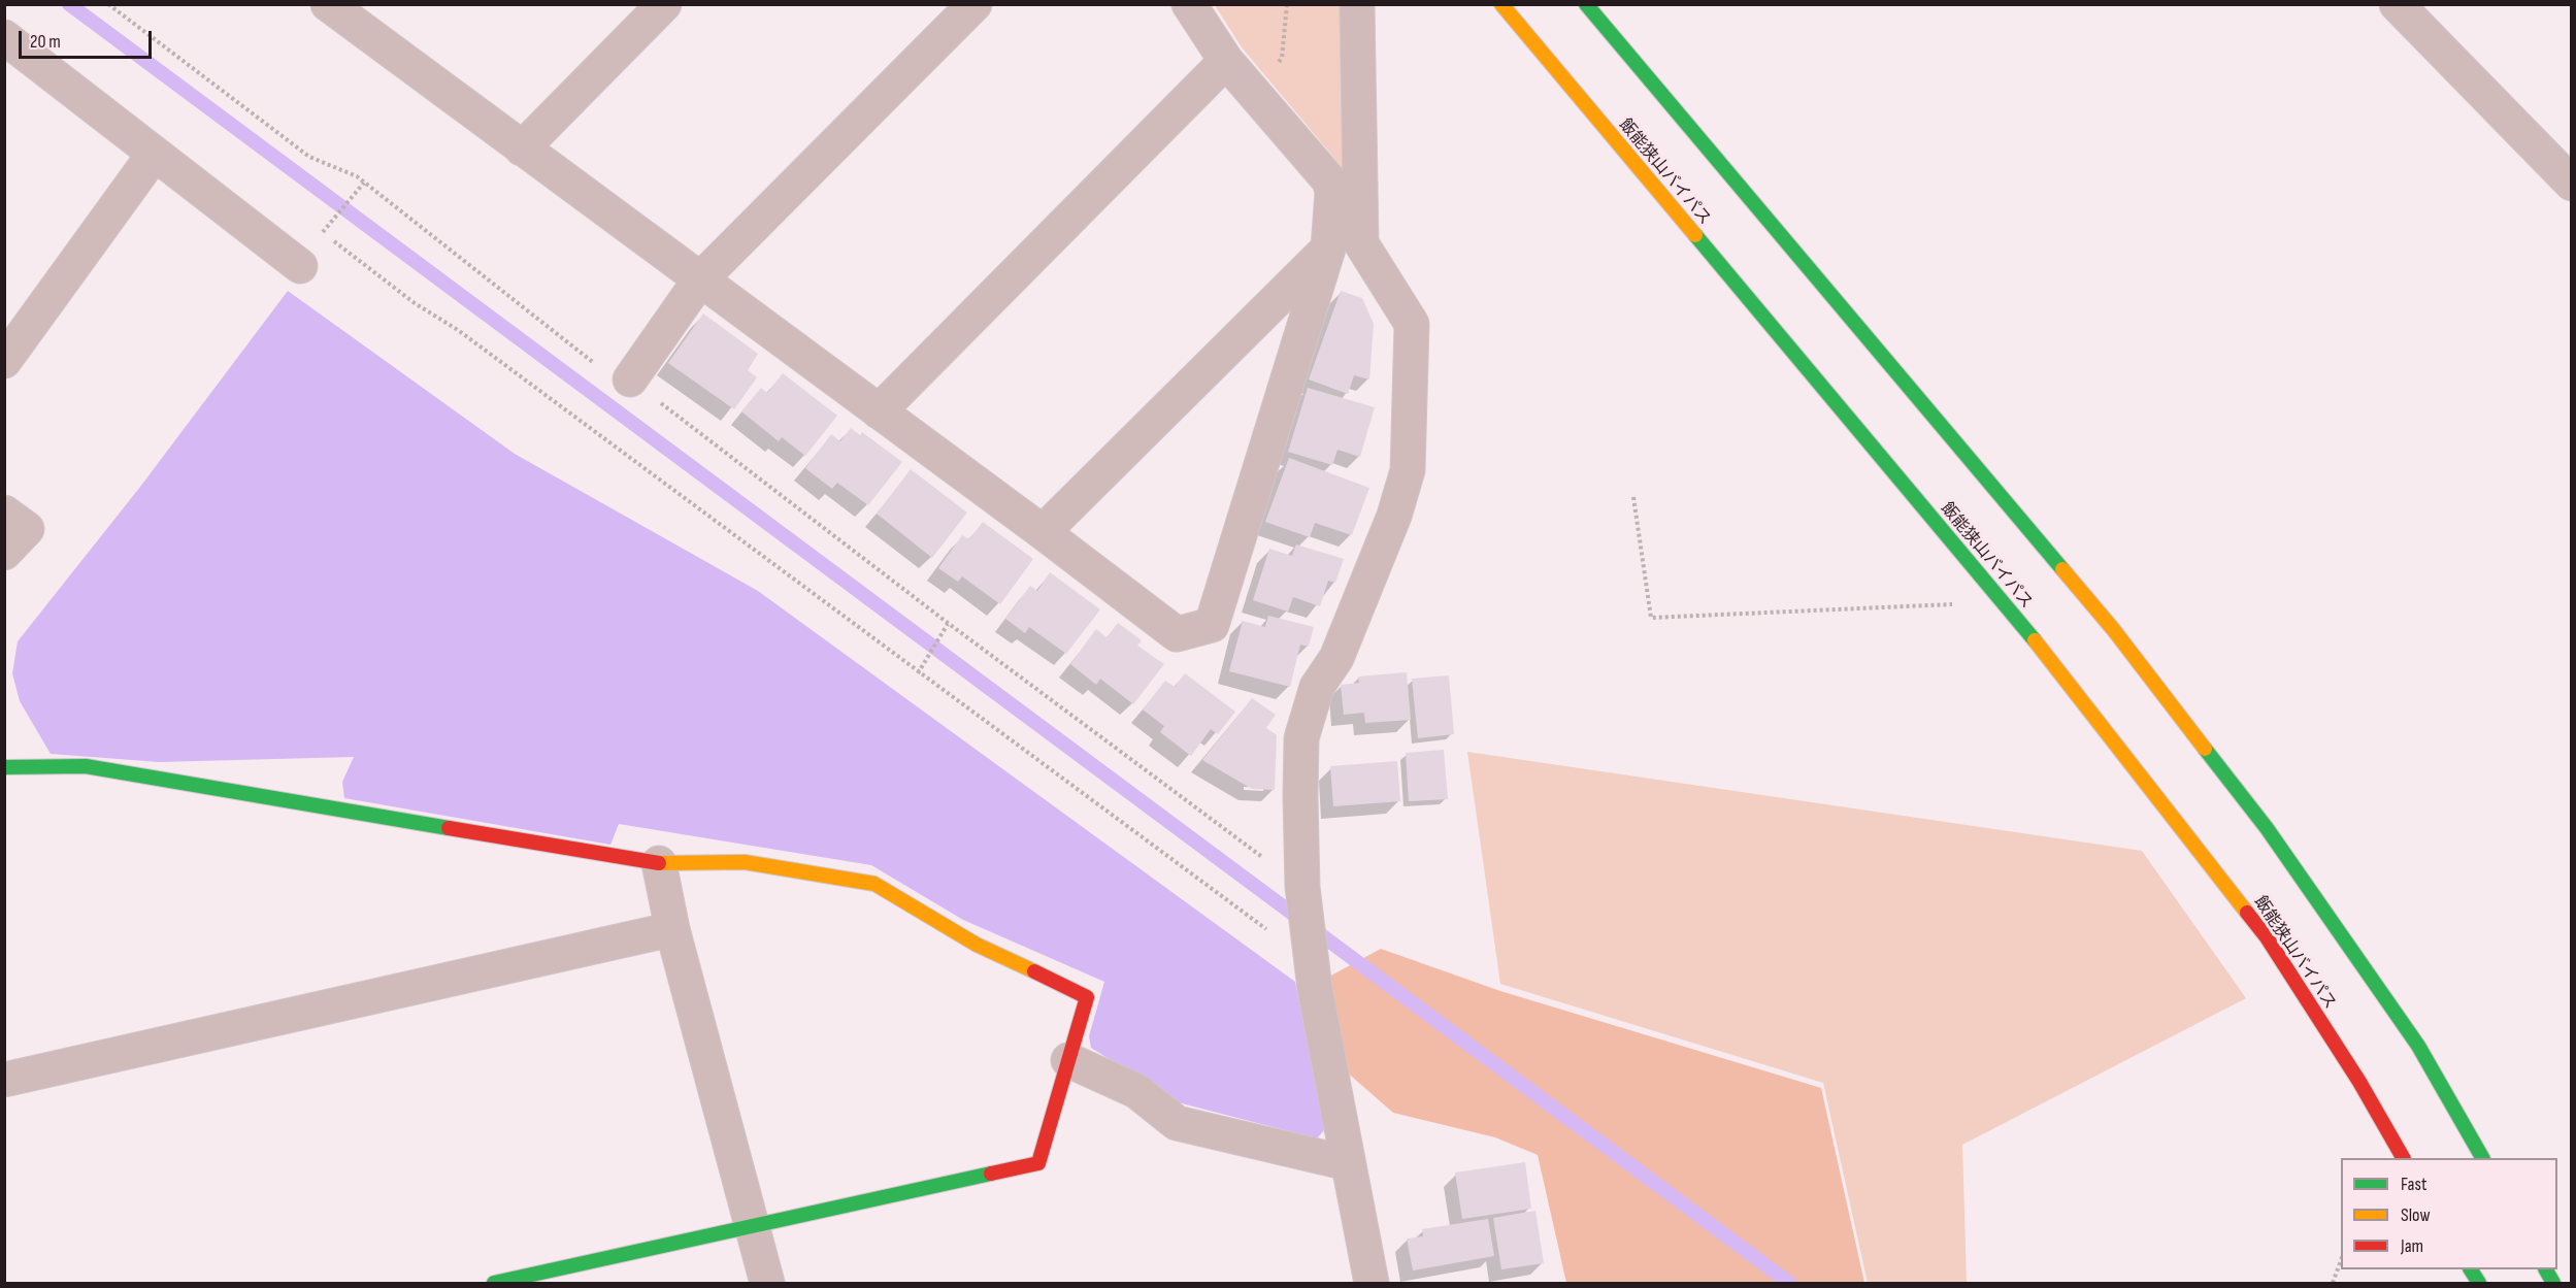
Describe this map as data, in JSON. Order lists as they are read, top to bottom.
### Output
{
  "streets": {
    "main road": ["飯能狭山バイパス"]
  },
  "legend": ["Fast", "Slow", "Jam"],
  "scale_bar": "20 m"
}
